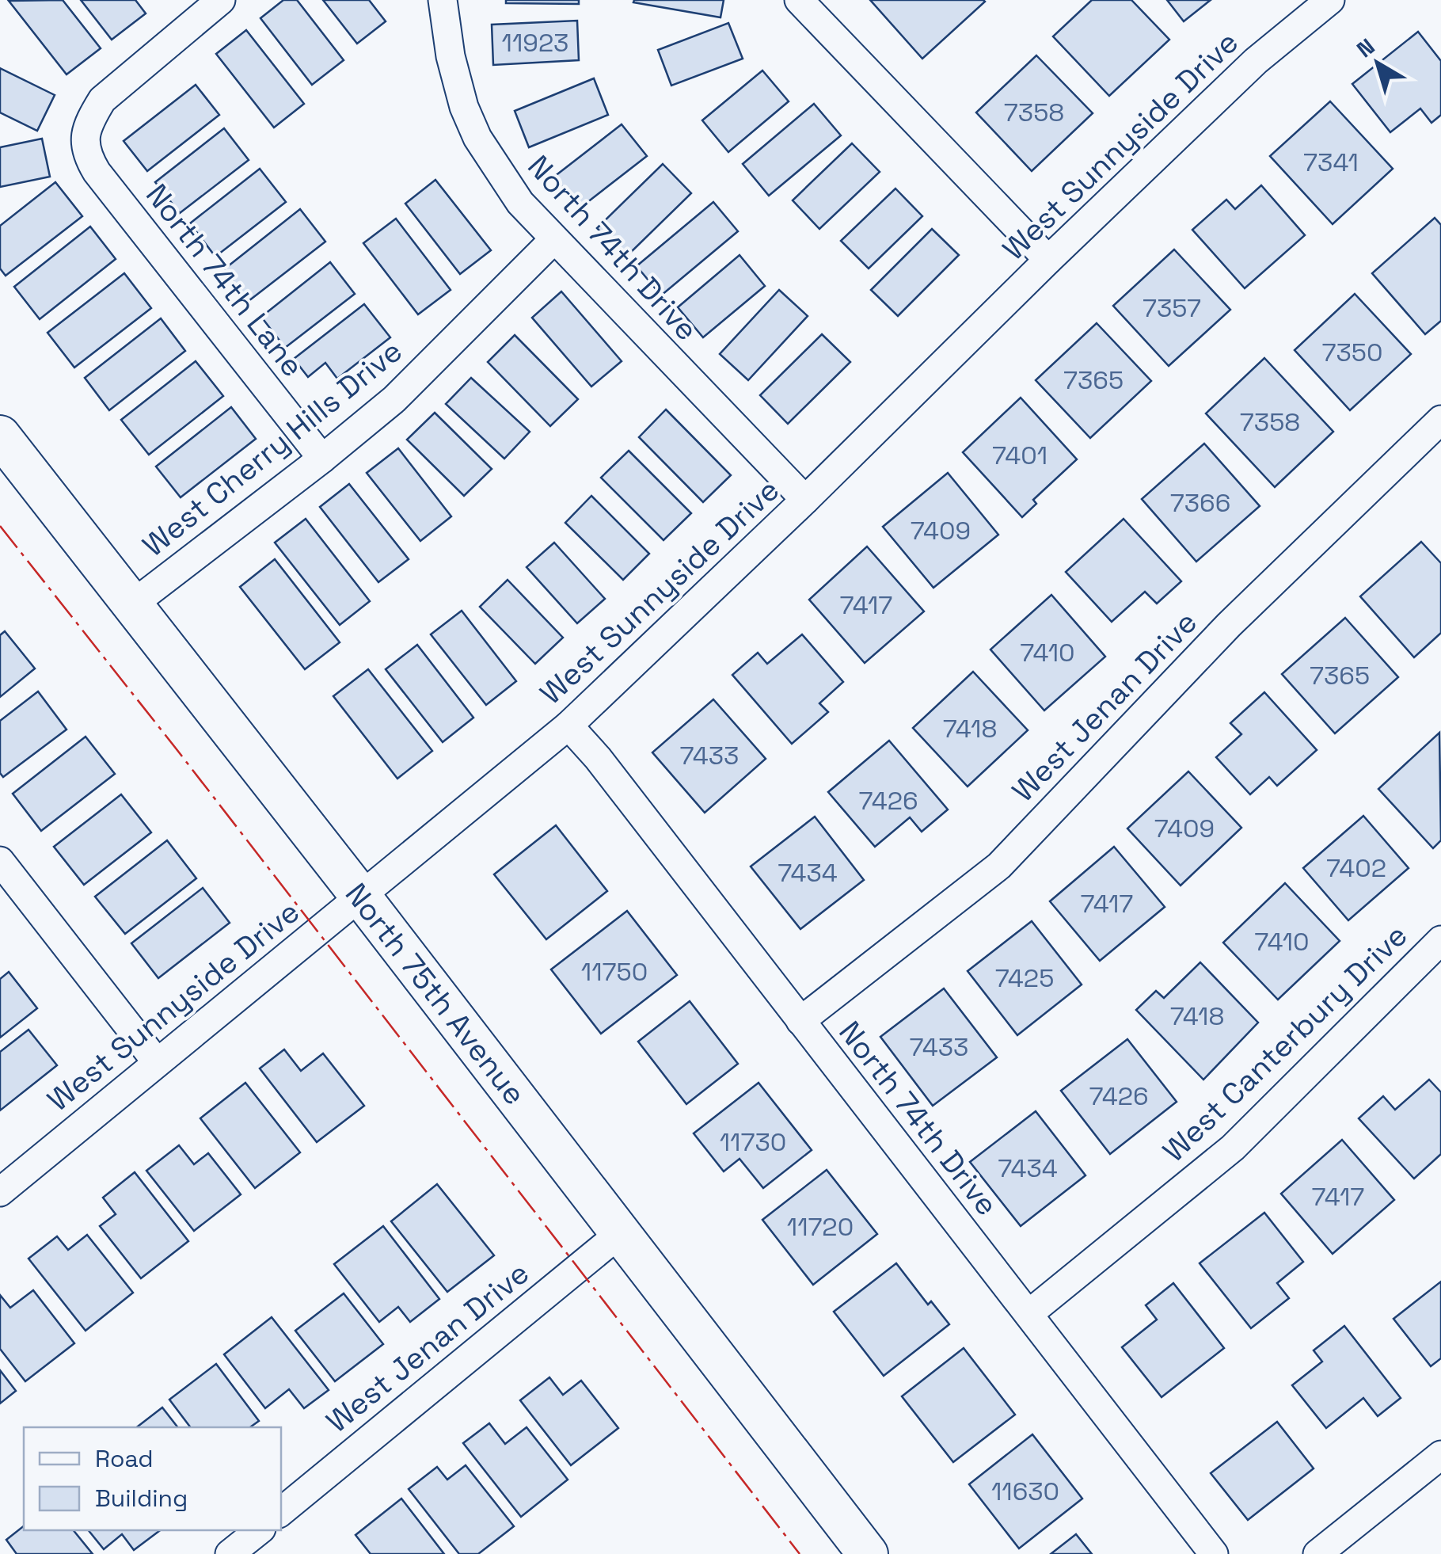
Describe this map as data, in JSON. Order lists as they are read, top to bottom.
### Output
{
  "streets": {
    "main road": ["North 75th Avenue"],
    "street": [
      "West Sunnyside Drive",
      "North 74th Drive",
      "North 74th Lane",
      "West Cherry Hills Drive",
      "West Jenan Drive",
      "West Canterbury Drive"
    ]
  },
  "crossings": [
    ["West Sunnyside Drive", "North 74th Drive"],
    ["West Sunnyside Drive", "North 75th Avenue"],
    ["North 74th Drive", "West Cherry Hills Drive"],
    ["North 74th Drive", "West Jenan Drive"],
    ["North 74th Drive", "West Canterbury Drive"],
    ["North 74th Lane", "West Cherry Hills Drive"],
    ["West Cherry Hills Drive", "North 75th Avenue"],
    ["West Jenan Drive", "North 75th Avenue"]
  ],
  "house_numbers": [
    "11923",
    "7358",
    "7341",
    "7357",
    "7350",
    "7365",
    "7358",
    "7401",
    "7366",
    "7409",
    "7417",
    "7410",
    "7365",
    "7418",
    "7433",
    "7426",
    "7409",
    "7402",
    "7434",
    "7417",
    "7410",
    "11750",
    "7425",
    "7418",
    "7433",
    "7426",
    "11730",
    "7434",
    "7417",
    "11720",
    "11630"
  ],
  "legend": ["Road", "Building"],
  "north": "top left"
}
